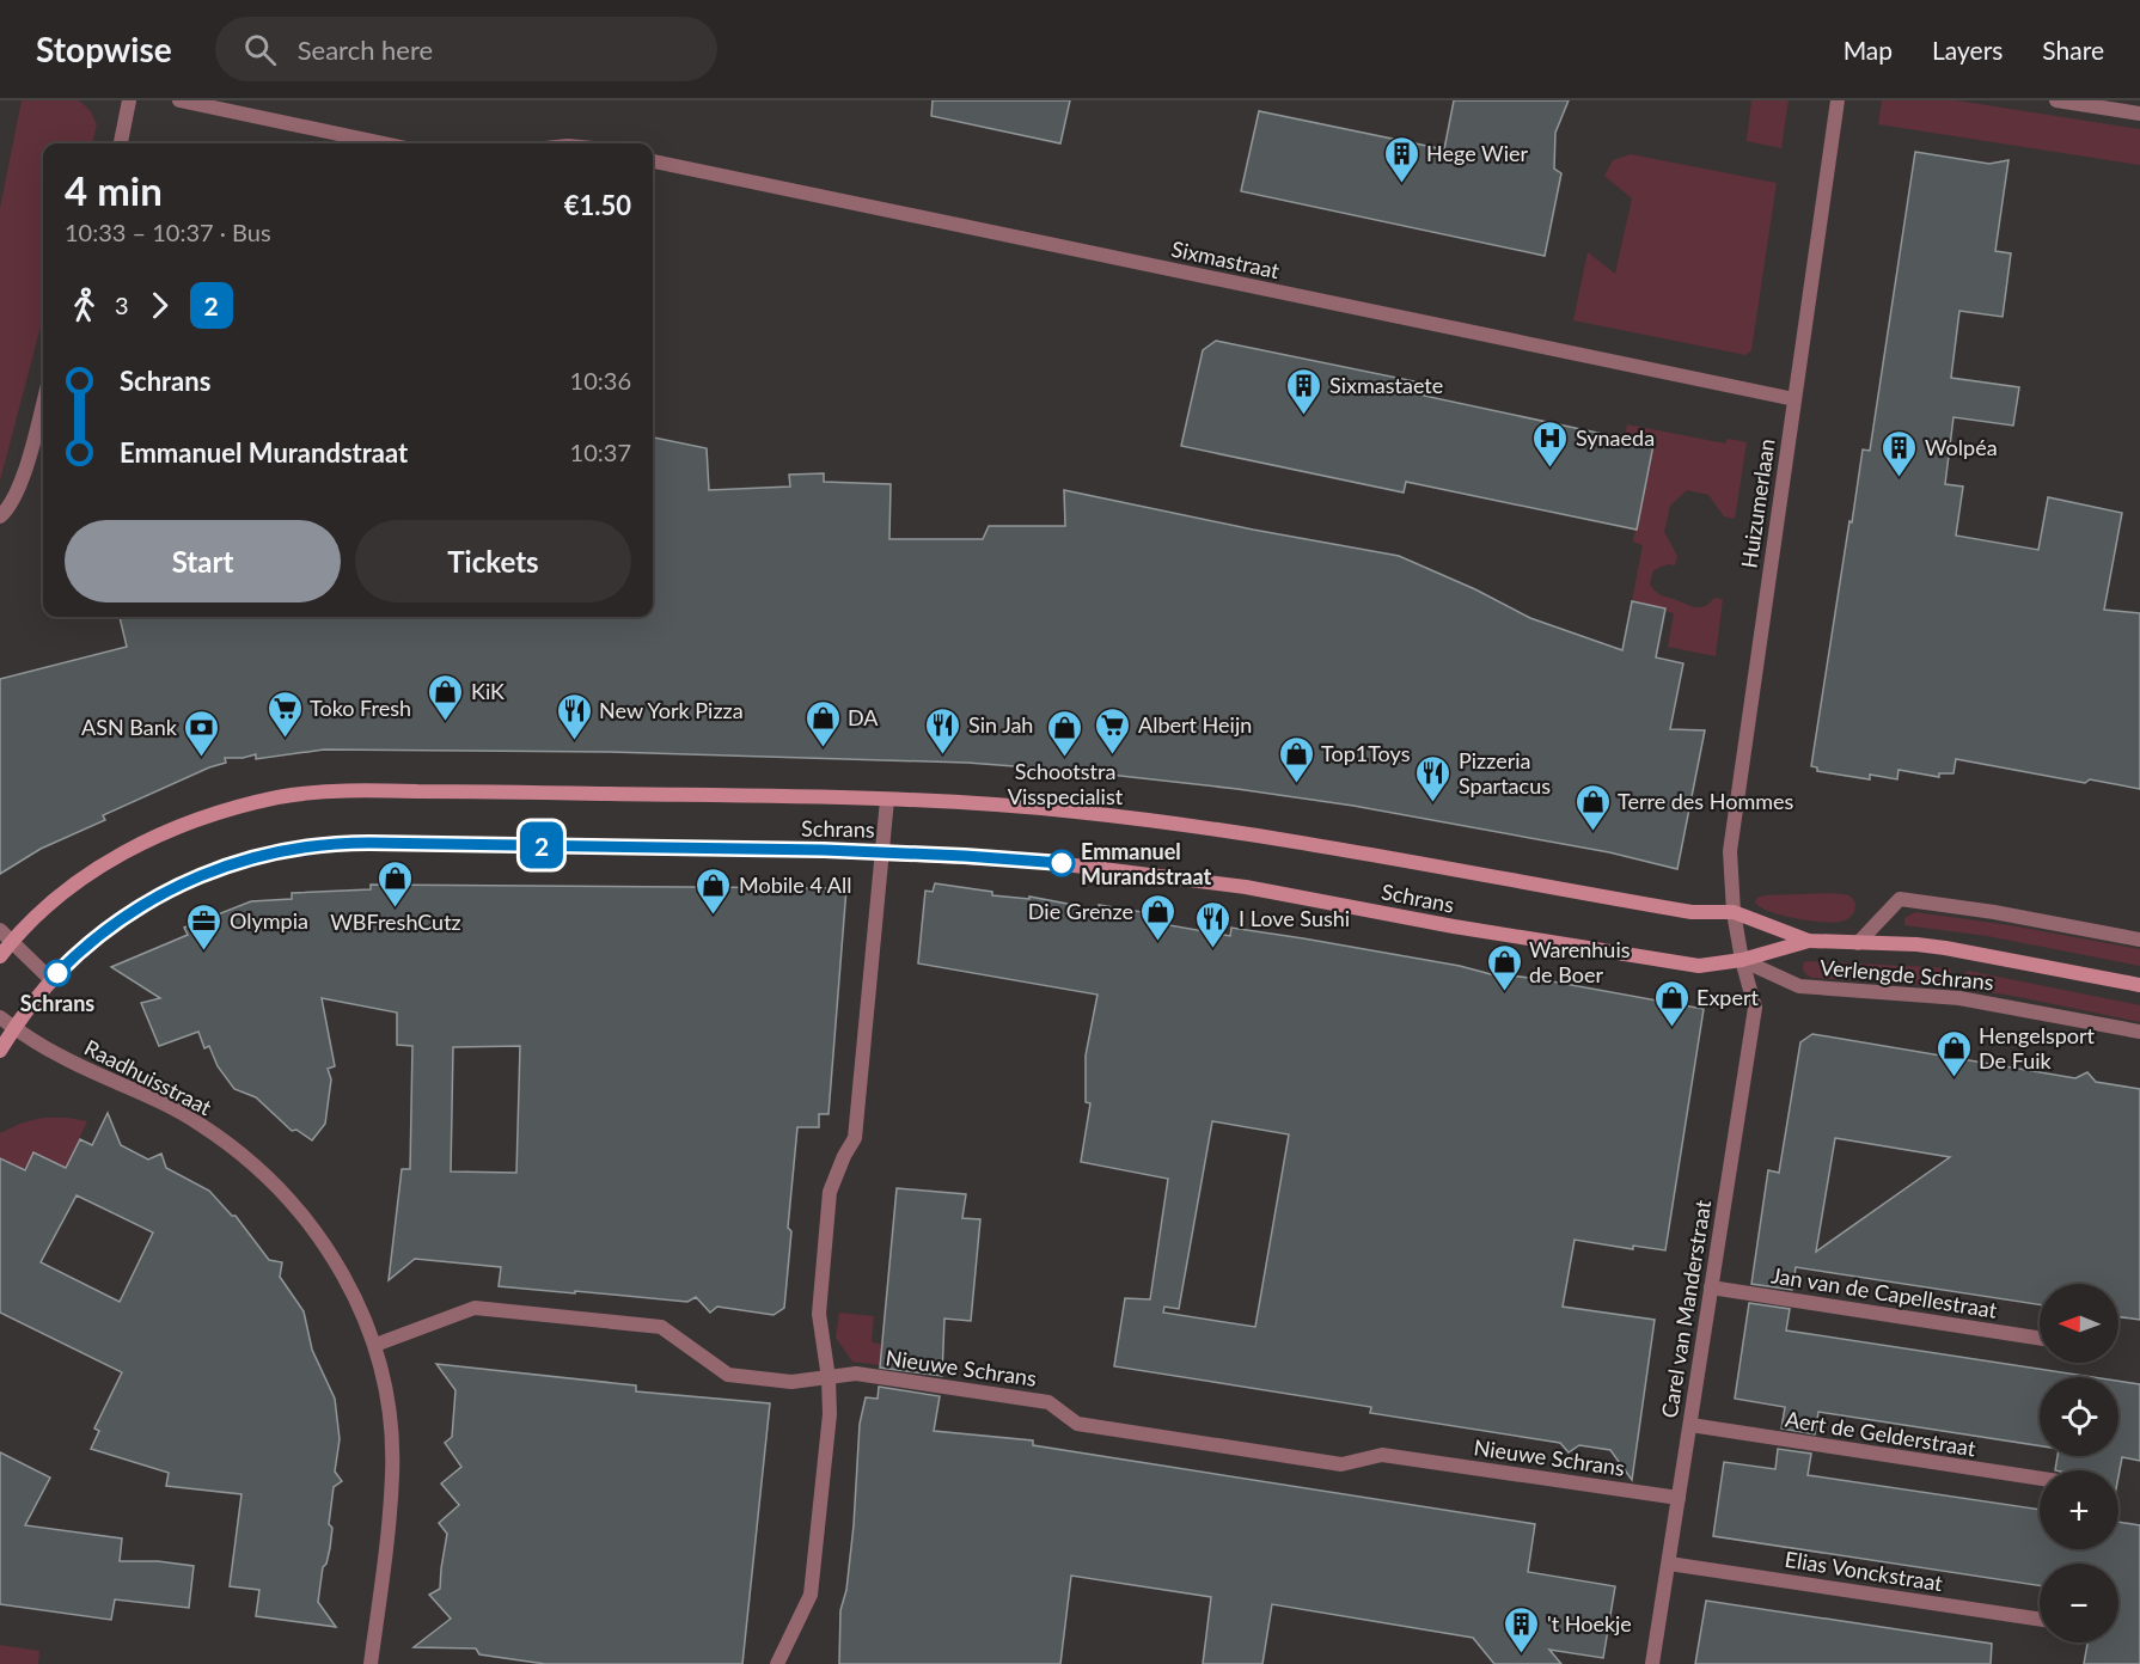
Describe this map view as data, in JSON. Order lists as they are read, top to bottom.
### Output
{
  "streets": {
    "street": [
      "Sixmastraat",
      "Huizumerlaan",
      "Schrans",
      "Verlengde Schrans",
      "Raadhuisstraat",
      "Jan van de Capellestraat",
      "Carel van Manderstraat",
      "Nieuwe Schrans",
      "Aert de Gelderstraat",
      "Elias Vonckstraat"
    ]
  },
  "crossings": [
    ["Sixmastraat", "Huizumerlaan"],
    ["Huizumerlaan", "Schrans"],
    ["Huizumerlaan", "Verlengde Schrans"],
    ["Huizumerlaan", "Carel van Manderstraat"],
    ["Schrans", "Verlengde Schrans"],
    ["Schrans", "Raadhuisstraat"],
    ["Schrans", "Carel van Manderstraat"],
    ["Verlengde Schrans", "Carel van Manderstraat"],
    ["Raadhuisstraat", "Nieuwe Schrans"],
    ["Jan van de Capellestraat", "Carel van Manderstraat"],
    ["Carel van Manderstraat", "Nieuwe Schrans"],
    ["Carel van Manderstraat", "Aert de Gelderstraat"],
    ["Carel van Manderstraat", "Elias Vonckstraat"]
  ],
  "places": {
    "building": [
      "Hege Wier",
      "Sixmastaete",
      "Wolpéa",
      "'t Hoekje"
    ],
    "hospital": ["Synaeda"],
    "shop": [
      "KiK",
      "DA",
      "Schootstra Visspecialist",
      "Top1Toys",
      "Terre des Hommes",
      "WBFreshCutz",
      "Mobile 4 All",
      "Die Grenze",
      "Warenhuis de Boer",
      "Expert",
      "Hengelsport De Fuik"
    ],
    "supermarket": ["Toko Fresh", "Albert Heijn"],
    "restaurant": [
      "New York Pizza",
      "Sin Jah",
      "Pizzeria Spartacus",
      "I Love Sushi"
    ],
    "bank": ["ASN Bank"],
    "other": ["Emmanuel Murandstraat", "Schrans"],
    "office": ["Olympia"]
  },
  "lines": ["bus line 2"],
  "north": "left",
  "page": {
    "header": "Stopwise",
    "search": "Search here",
    "nav": ["Map", "Layers", "Share"],
    "on_map": "2",
    "heading": ["4 min", "10:33 – 10:37 · Bus", "€1.50"],
    "legs": ["3", "2"],
    "list": [
      {
        "name": "Schrans",
        "value": "10:36"
      },
      {
        "name": "Emmanuel Murandstraat",
        "value": "10:37"
      }
    ],
    "buttons": ["Start", "Tickets"],
    "map_buttons": ["+", "−"]
  }
}
